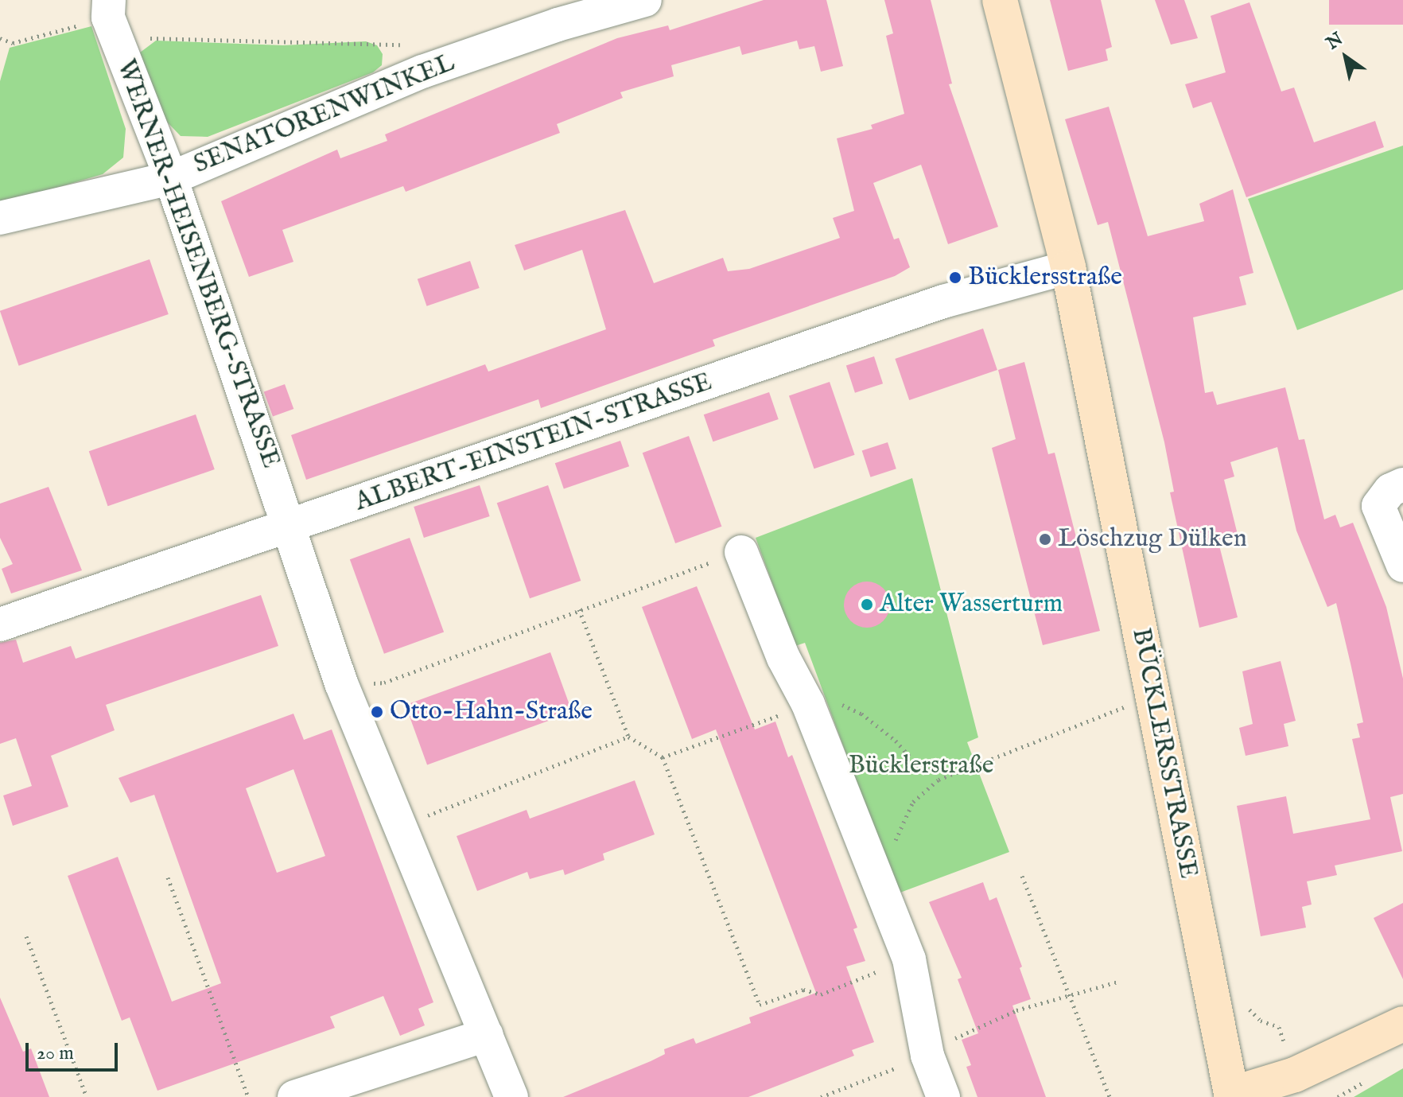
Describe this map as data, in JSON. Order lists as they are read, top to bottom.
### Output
{
  "streets": {
    "main road": ["BÜCKLERSSTRASSE"],
    "street": ["SENATORENWINKEL", "WERNER-HEISENBERG-STRASSE", "ALBERT-EINSTEIN-STRASSE"]
  },
  "crossings": [
    ["SENATORENWINKEL", "WERNER-HEISENBERG-STRASSE"],
    ["WERNER-HEISENBERG-STRASSE", "ALBERT-EINSTEIN-STRASSE"],
    ["ALBERT-EINSTEIN-STRASSE", "BÜCKLERSSTRASSE"]
  ],
  "parks": ["Bücklerstraße"],
  "places": [
    "Bücklersstraße",
    "Löschzug Dülken",
    "Alter Wasserturm",
    "Otto-Hahn-Straße"
  ],
  "scale_bar": "20 m",
  "north": "top left"
}
